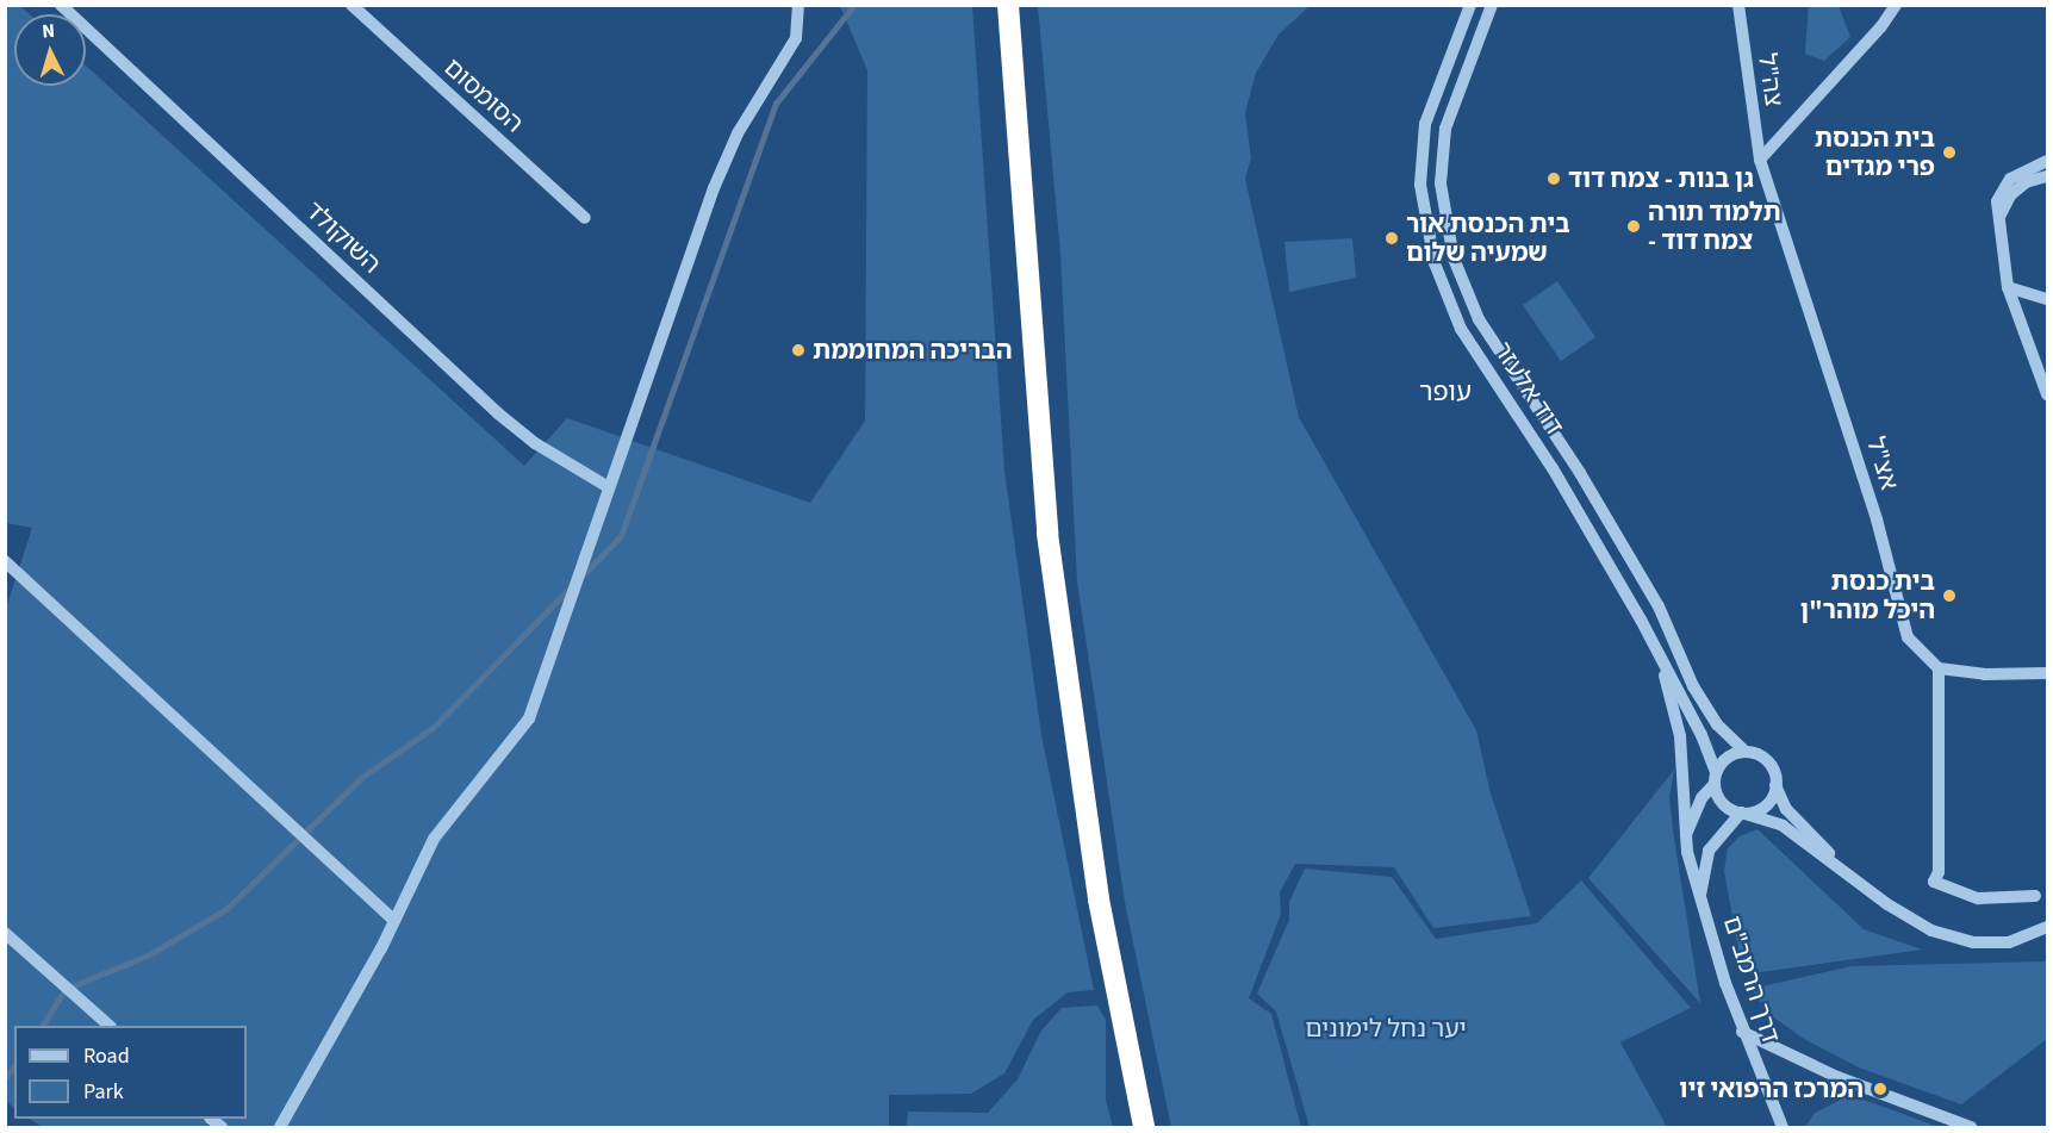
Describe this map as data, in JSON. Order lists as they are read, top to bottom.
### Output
{
  "streets": {
    "street": [
      "צה\"ל",
      "הסומסום",
      "השוקולד",
      "דוד אלעזר",
      "אצ\"ל",
      "דרך הרמב\"ם"
    ]
  },
  "crossings": [
    ["צה\"ל", "אצ\"ל"],
    ["דוד אלעזר", "דרך הרמב\"ם"]
  ],
  "districts": ["עופר"],
  "parks": ["יער נחל לימונים"],
  "places": [
    "בית הכנסת פרי מגדים",
    "גן בנות - צמח דוד",
    "תלמוד תורה - צמח דוד",
    "בית הכנסת אור שמעיה שלום",
    "הבריכה המחוממת",
    "בית כנסת היכל מוהר\"ן",
    "המרכז הרפואי זיו"
  ],
  "legend": ["Road", "Park"],
  "north": "top"
}
